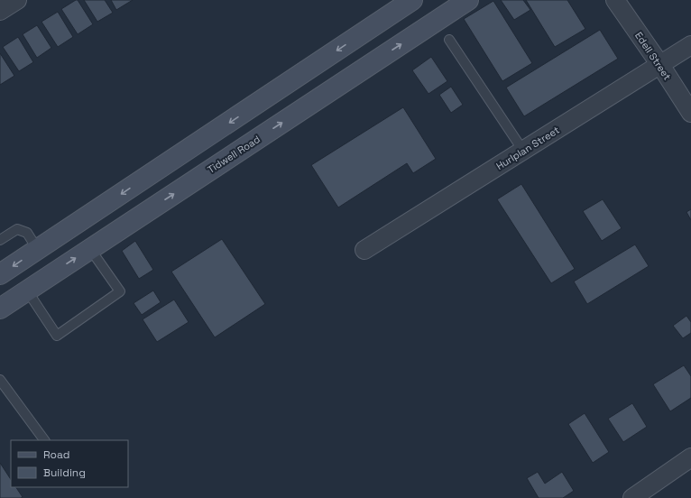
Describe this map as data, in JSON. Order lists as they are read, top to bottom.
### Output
{
  "streets": {
    "main road": ["Tidwell Road"],
    "street": ["Edell Street", "Hurlplan Street"]
  },
  "crossings": [
    ["Edell Street", "Hurlplan Street"]
  ],
  "legend": ["Road", "Building"]
}
